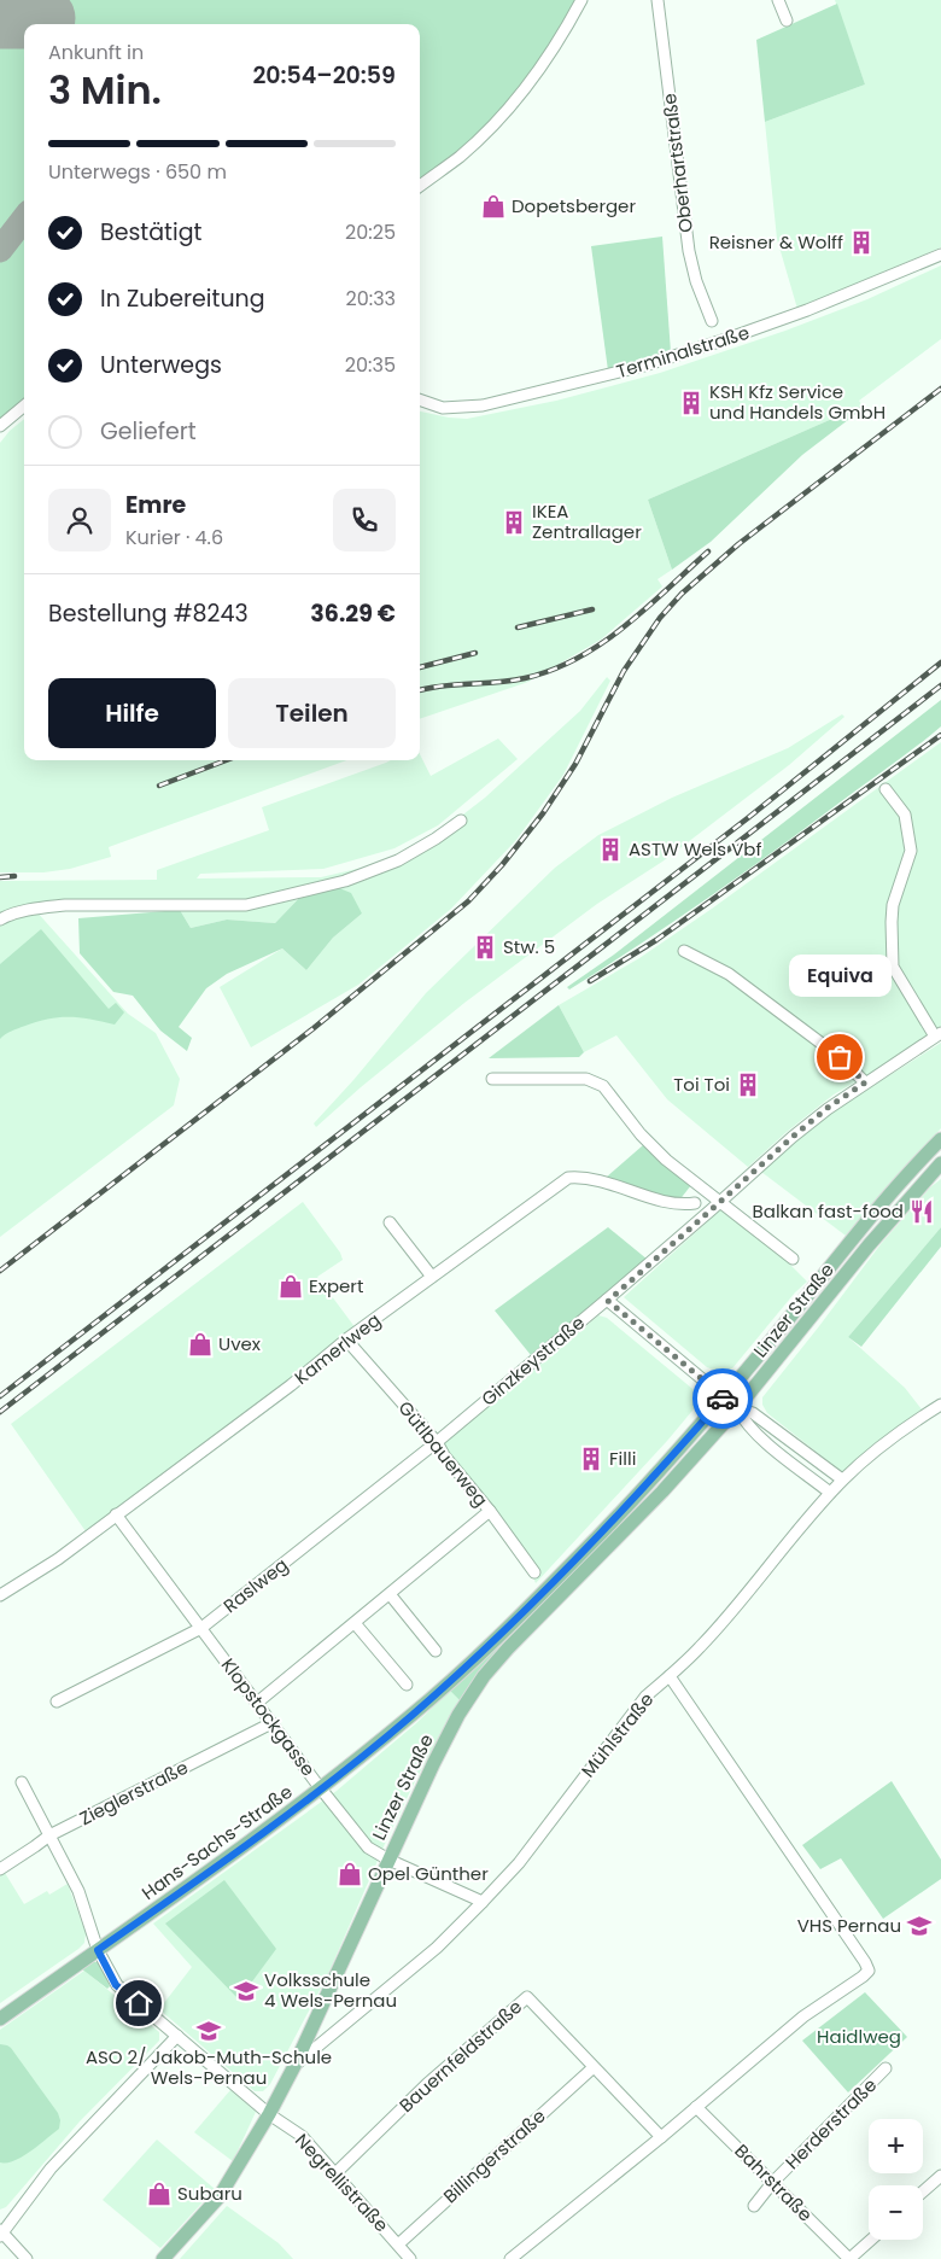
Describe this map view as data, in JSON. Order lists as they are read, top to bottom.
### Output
{
  "streets": {
    "main road": ["Linzer Straße", "Hans-Sachs-Straße"],
    "street": [
      "Oberhartstraße",
      "Terminalstraße",
      "Kamerlweg",
      "Ginzkeystraße",
      "Gütlbauerweg",
      "Raslweg",
      "Klopstockgasse",
      "Mühlstraße",
      "Zieglerstraße",
      "Bauernfeldstraße",
      "Herderstraße",
      "Billingerstraße",
      "Negrellistraße",
      "Bahrstraße"
    ]
  },
  "crossings": [
    ["Linzer Straße", "Klopstockgasse"],
    ["Linzer Straße", "Mühlstraße"],
    ["Linzer Straße", "Hans-Sachs-Straße"],
    ["Linzer Straße", "Negrellistraße"],
    ["Kamerlweg", "Gütlbauerweg"],
    ["Kamerlweg", "Klopstockgasse"],
    ["Ginzkeystraße", "Gütlbauerweg"],
    ["Ginzkeystraße", "Raslweg"],
    ["Gütlbauerweg", "Raslweg"],
    ["Raslweg", "Klopstockgasse"],
    ["Klopstockgasse", "Mühlstraße"],
    ["Klopstockgasse", "Zieglerstraße"],
    ["Klopstockgasse", "Hans-Sachs-Straße"],
    ["Zieglerstraße", "Negrellistraße"],
    ["Hans-Sachs-Straße", "Negrellistraße"],
    ["Bauernfeldstraße", "Billingerstraße"],
    ["Bauernfeldstraße", "Negrellistraße"],
    ["Herderstraße", "Bahrstraße"],
    ["Billingerstraße", "Negrellistraße"]
  ],
  "parks": ["Haidlweg"],
  "places": {
    "shop": [
      "Dopetsberger",
      "Expert",
      "Uvex",
      "Opel Günther",
      "Subaru"
    ],
    "building": [
      "Reisner & Wolff",
      "KSH Kfz Service und Handels GmbH",
      "IKEA Zentrallager",
      "ASTW Wels Vbf",
      "Stw. 5",
      "Toi Toi",
      "Filli"
    ],
    "other": ["Equiva"],
    "restaurant": ["Balkan fast-food"],
    "school or university": ["VHS Pernau", "Volksschule 4 Wels-Pernau", "ASO 2/ Jakob-Muth-Schule Wels-Pernau"]
  },
  "page": {
    "heading": ["3 Min.", "Ankunft in", "20:54–20:59"],
    "panel": [
      "Emre",
      "Kurier · 4.6",
      "Bestellung #8243",
      "36.29 €"
    ],
    "bar": "Unterwegs · 650 m",
    "list": [
      ["Bestätigt", "20:25"],
      ["In Zubereitung", "20:33"],
      ["Unterwegs", "20:35"],
      "Geliefert"
    ],
    "buttons": ["Hilfe", "Teilen"],
    "bubble": "Equiva",
    "map_buttons": ["+", "−"]
  }
}
